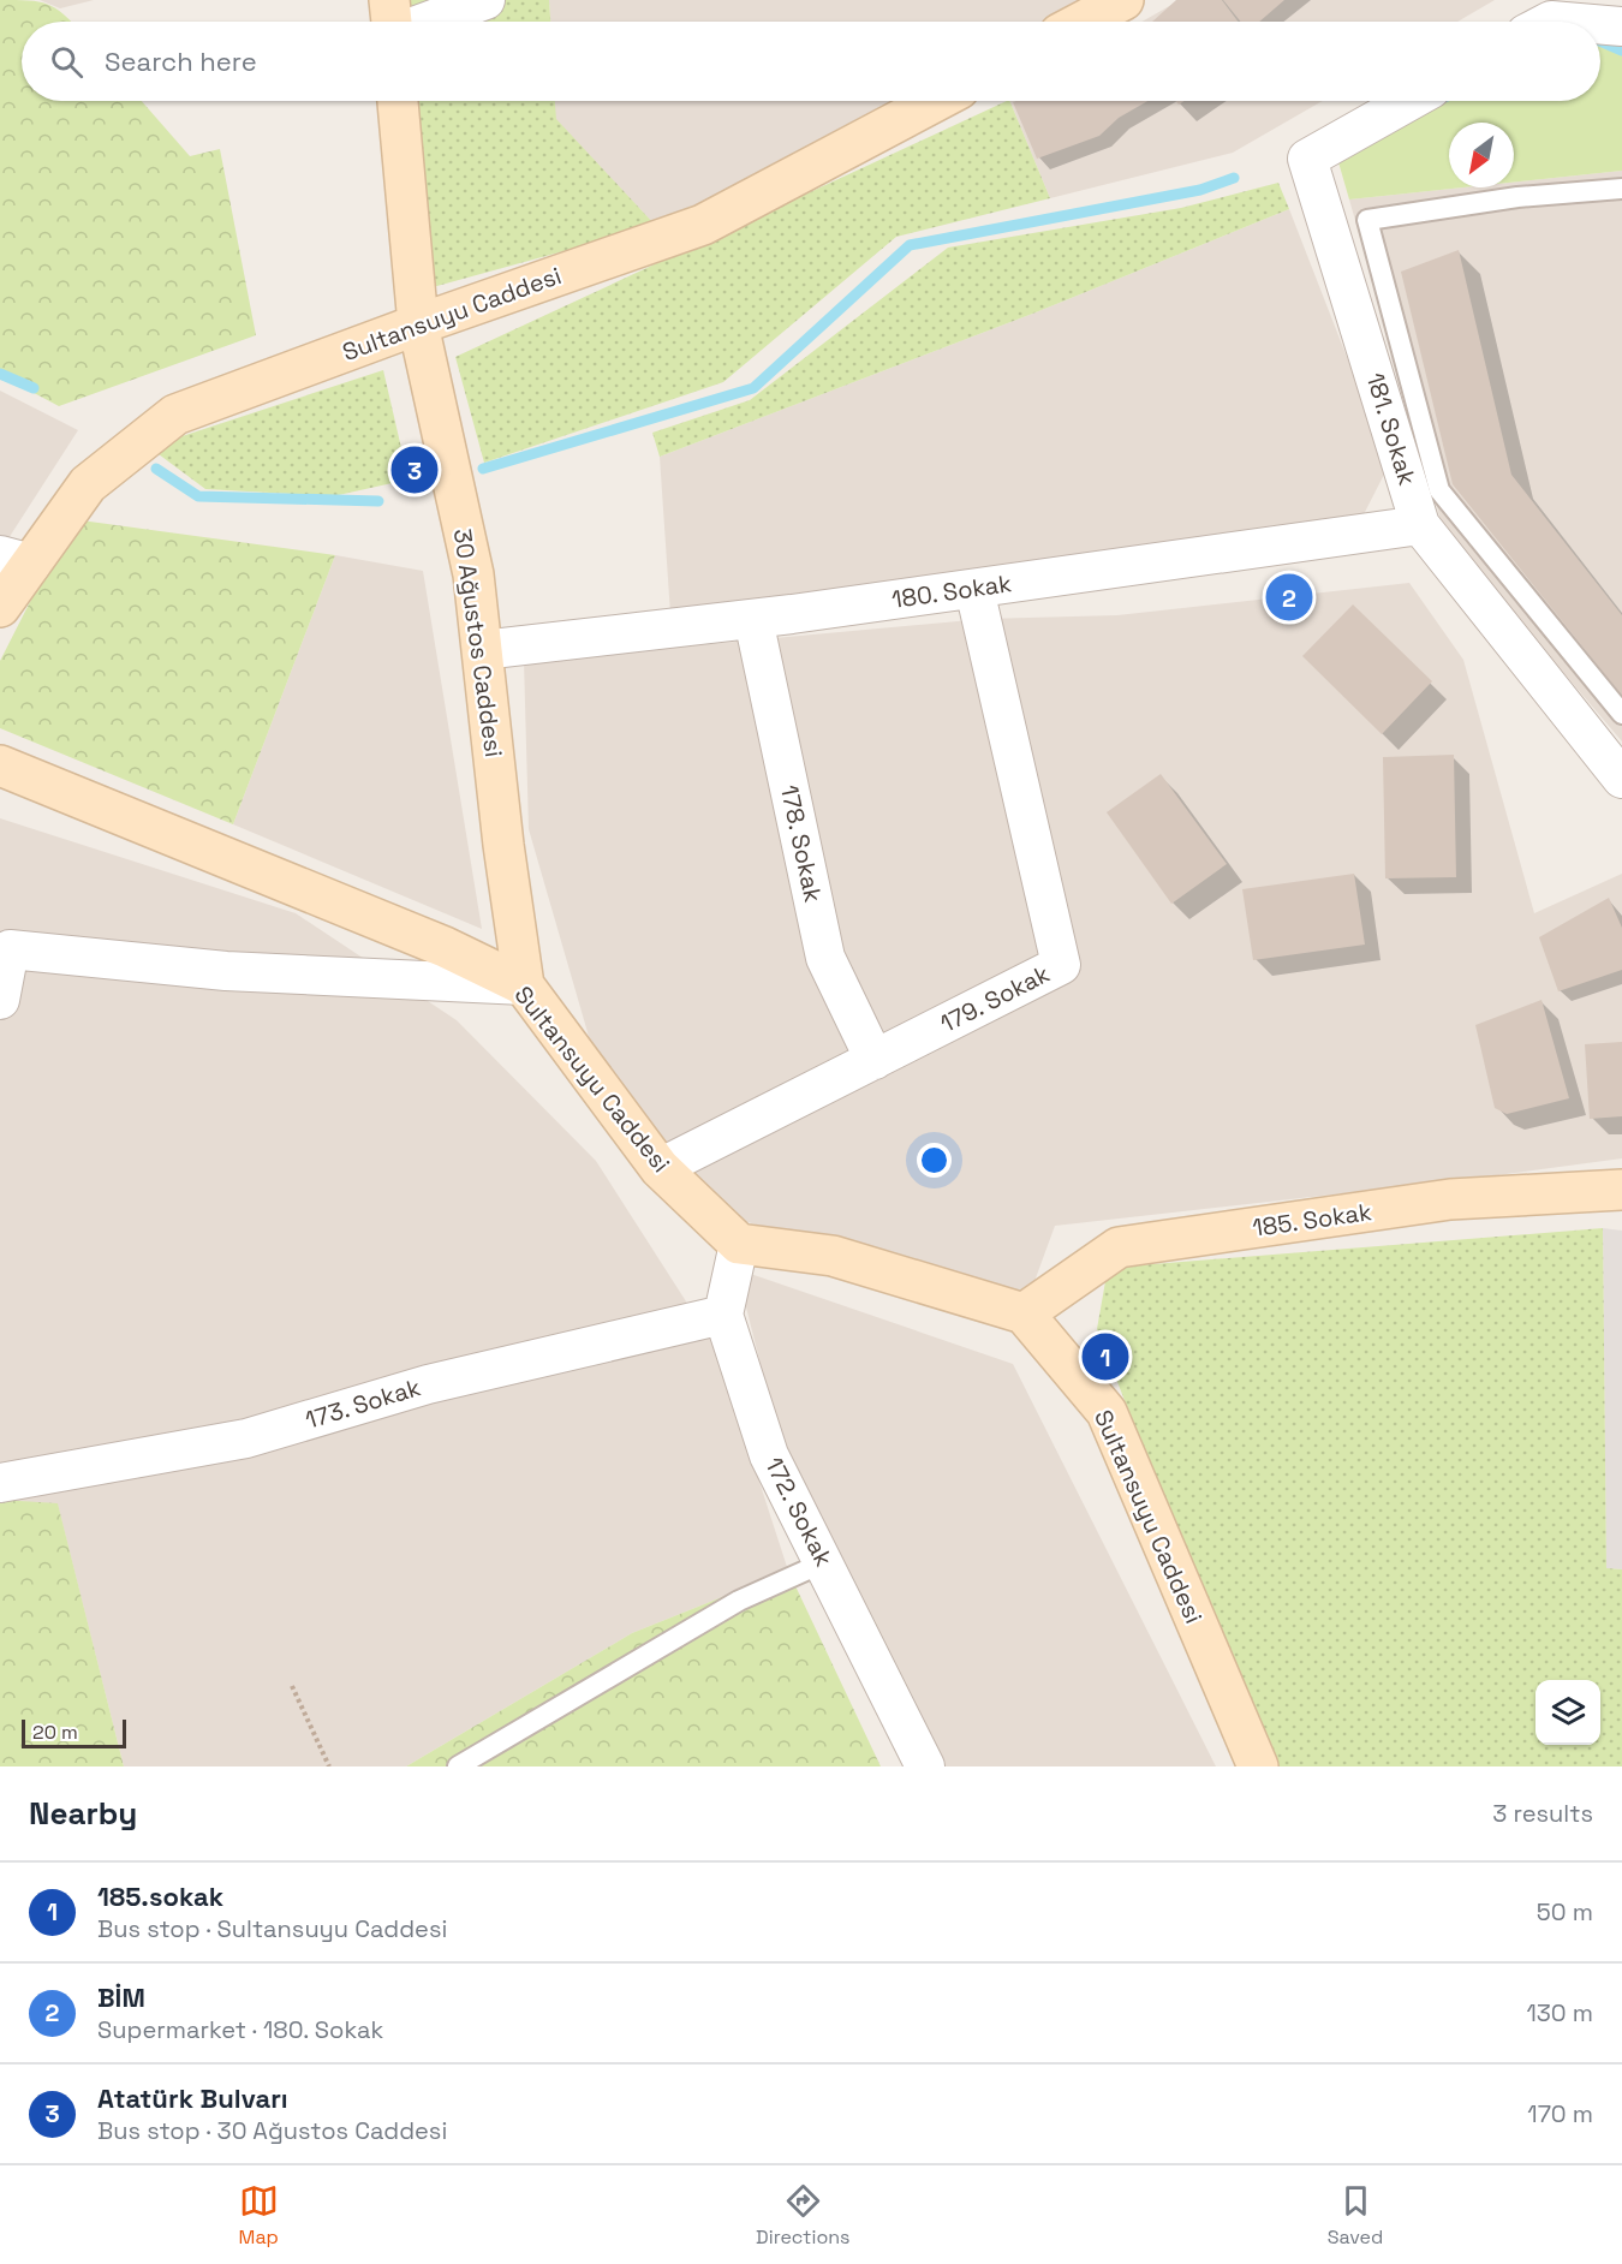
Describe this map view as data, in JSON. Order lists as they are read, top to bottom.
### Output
{
  "streets": {
    "street": [
      "Sultansuyu Caddesi",
      "181. Sokak",
      "180. Sokak",
      "30 Ağustos Caddesi",
      "178. Sokak",
      "179. Sokak",
      "185. Sokak",
      "173. Sokak",
      "172. Sokak"
    ]
  },
  "crossings": [
    ["Sultansuyu Caddesi", "30 Ağustos Caddesi"],
    ["Sultansuyu Caddesi", "179. Sokak"],
    ["Sultansuyu Caddesi", "185. Sokak"],
    ["181. Sokak", "180. Sokak"],
    ["180. Sokak", "30 Ağustos Caddesi"],
    ["180. Sokak", "178. Sokak"],
    ["180. Sokak", "179. Sokak"],
    ["178. Sokak", "179. Sokak"],
    ["173. Sokak", "172. Sokak"]
  ],
  "scale_bar": "20 m",
  "north": "bottom left",
  "page": {
    "search": "Search here",
    "pins": ["3", "2", "1"],
    "scale": "20 m",
    "heading": ["Nearby", "3 results"],
    "list": [
      {
        "mark": "1",
        "name": "185.sokak",
        "note": "Bus stop · Sultansuyu Caddesi",
        "value": "50 m"
      },
      {
        "mark": "2",
        "name": "BİM",
        "note": "Supermarket · 180. Sokak",
        "value": "130 m"
      },
      {
        "mark": "3",
        "name": "Atatürk Bulvarı",
        "note": "Bus stop · 30 Ağustos Caddesi",
        "value": "170 m"
      }
    ],
    "nav": ["Map", "Directions", "Saved"]
  }
}
